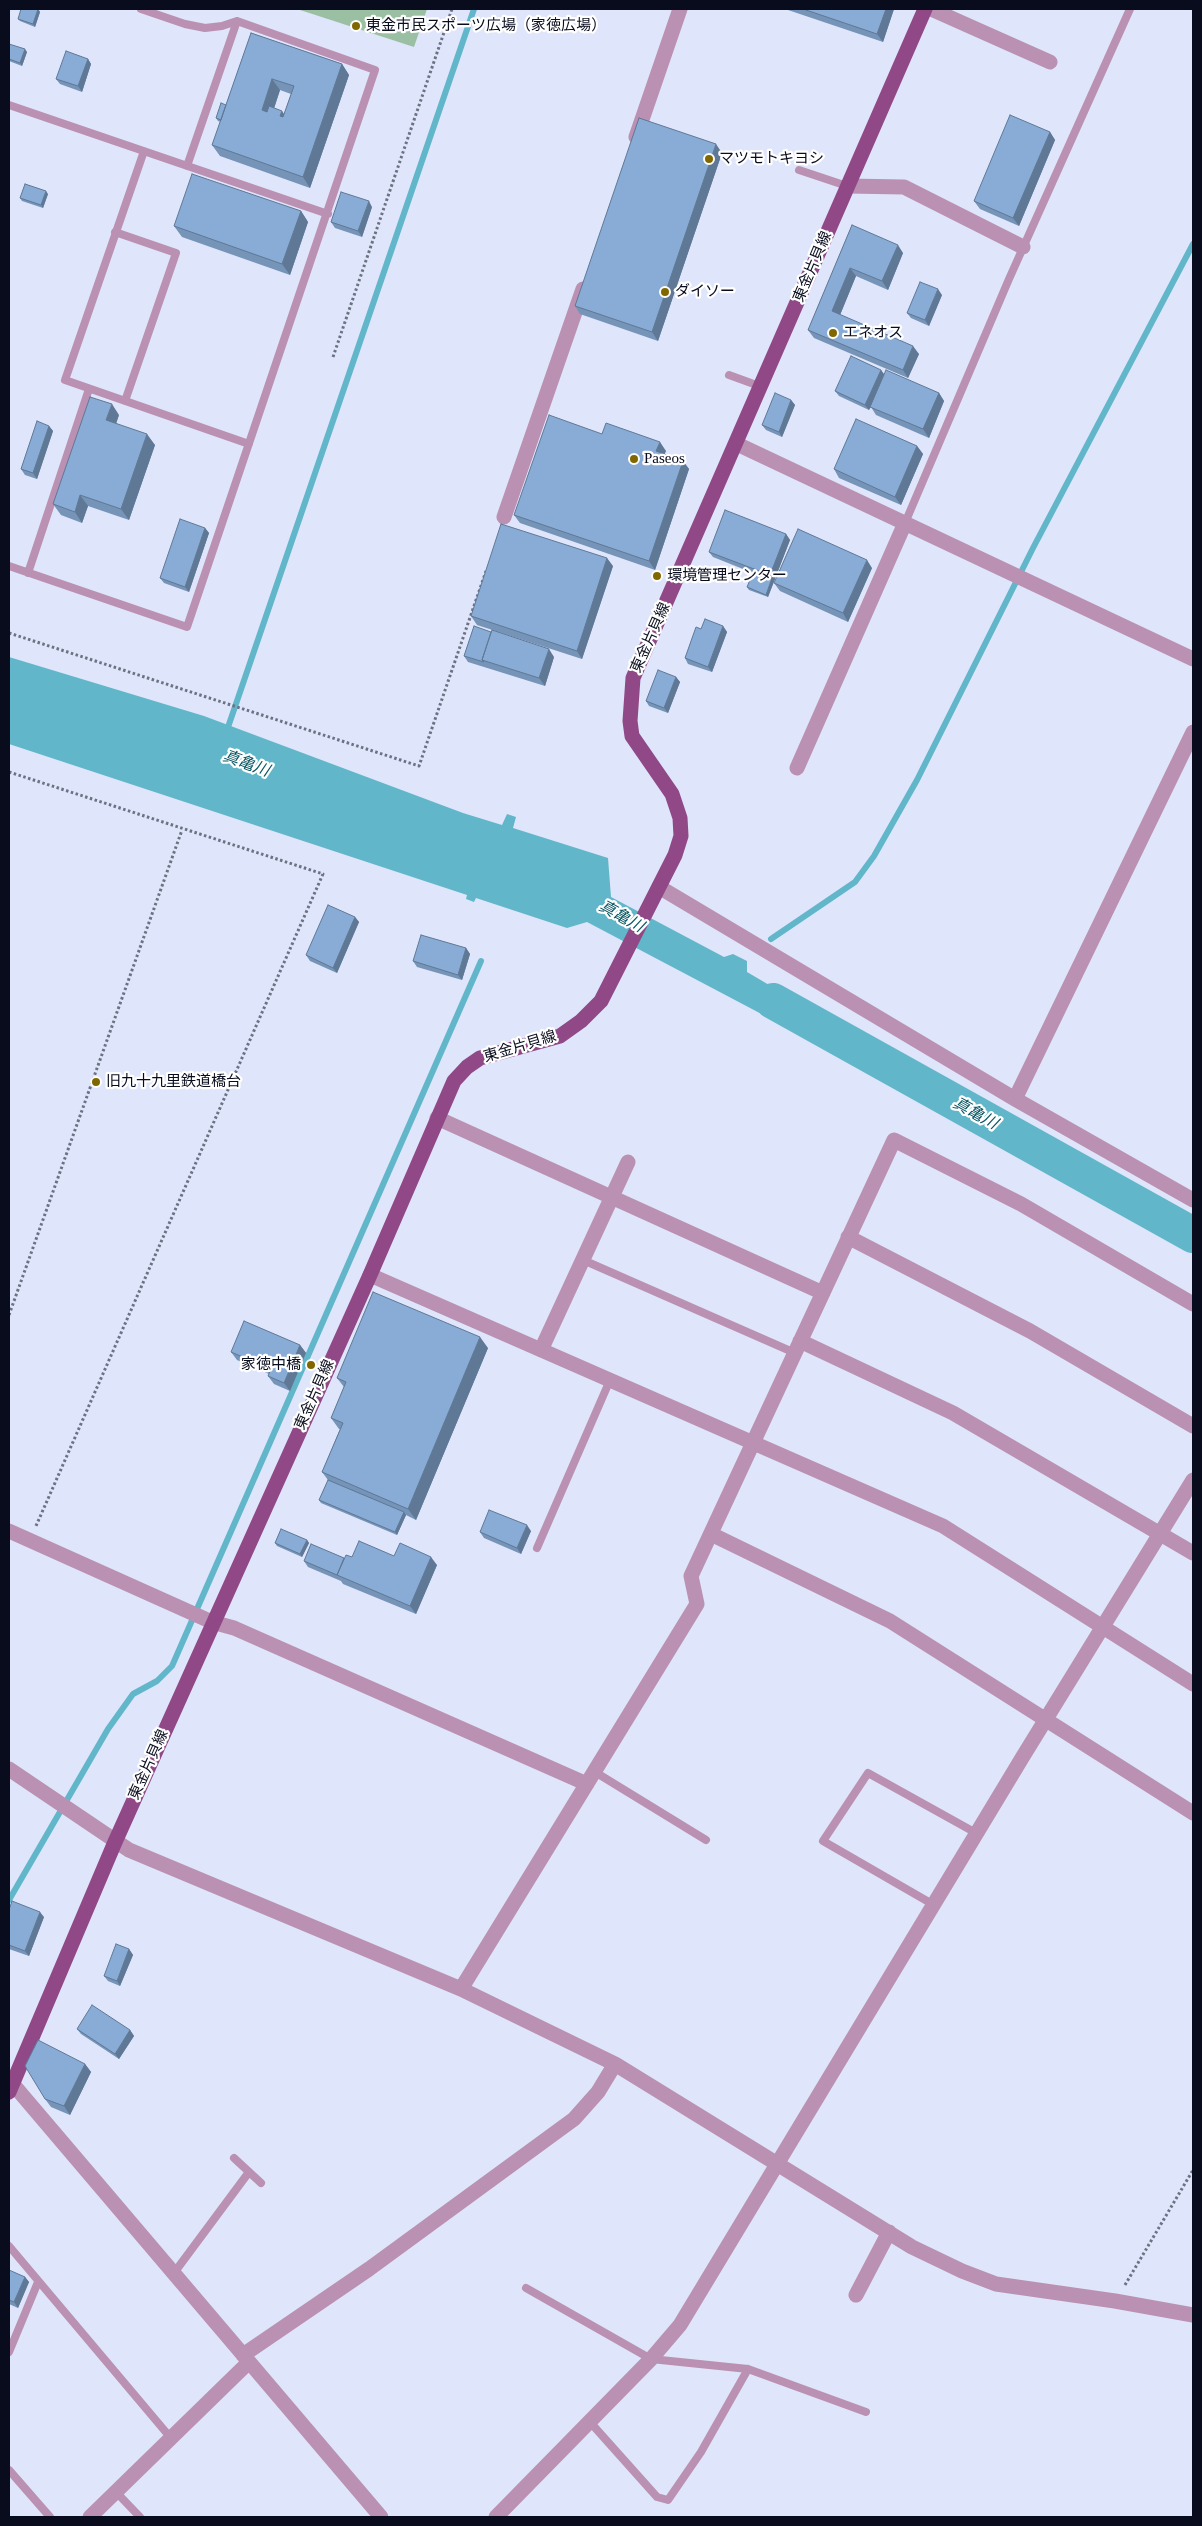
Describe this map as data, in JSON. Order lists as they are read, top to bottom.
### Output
{
  "streets": {
    "main road": ["東金片貝線"]
  },
  "water": ["真亀川"],
  "places": [
    "東金市民スポーツ広場（家徳広場）",
    "マツモトキヨシ",
    "ダイソー",
    "エネオス",
    "Paseos",
    "環境管理センター",
    "旧九十九里鉄道橋台",
    "家徳中橋"
  ]
}
